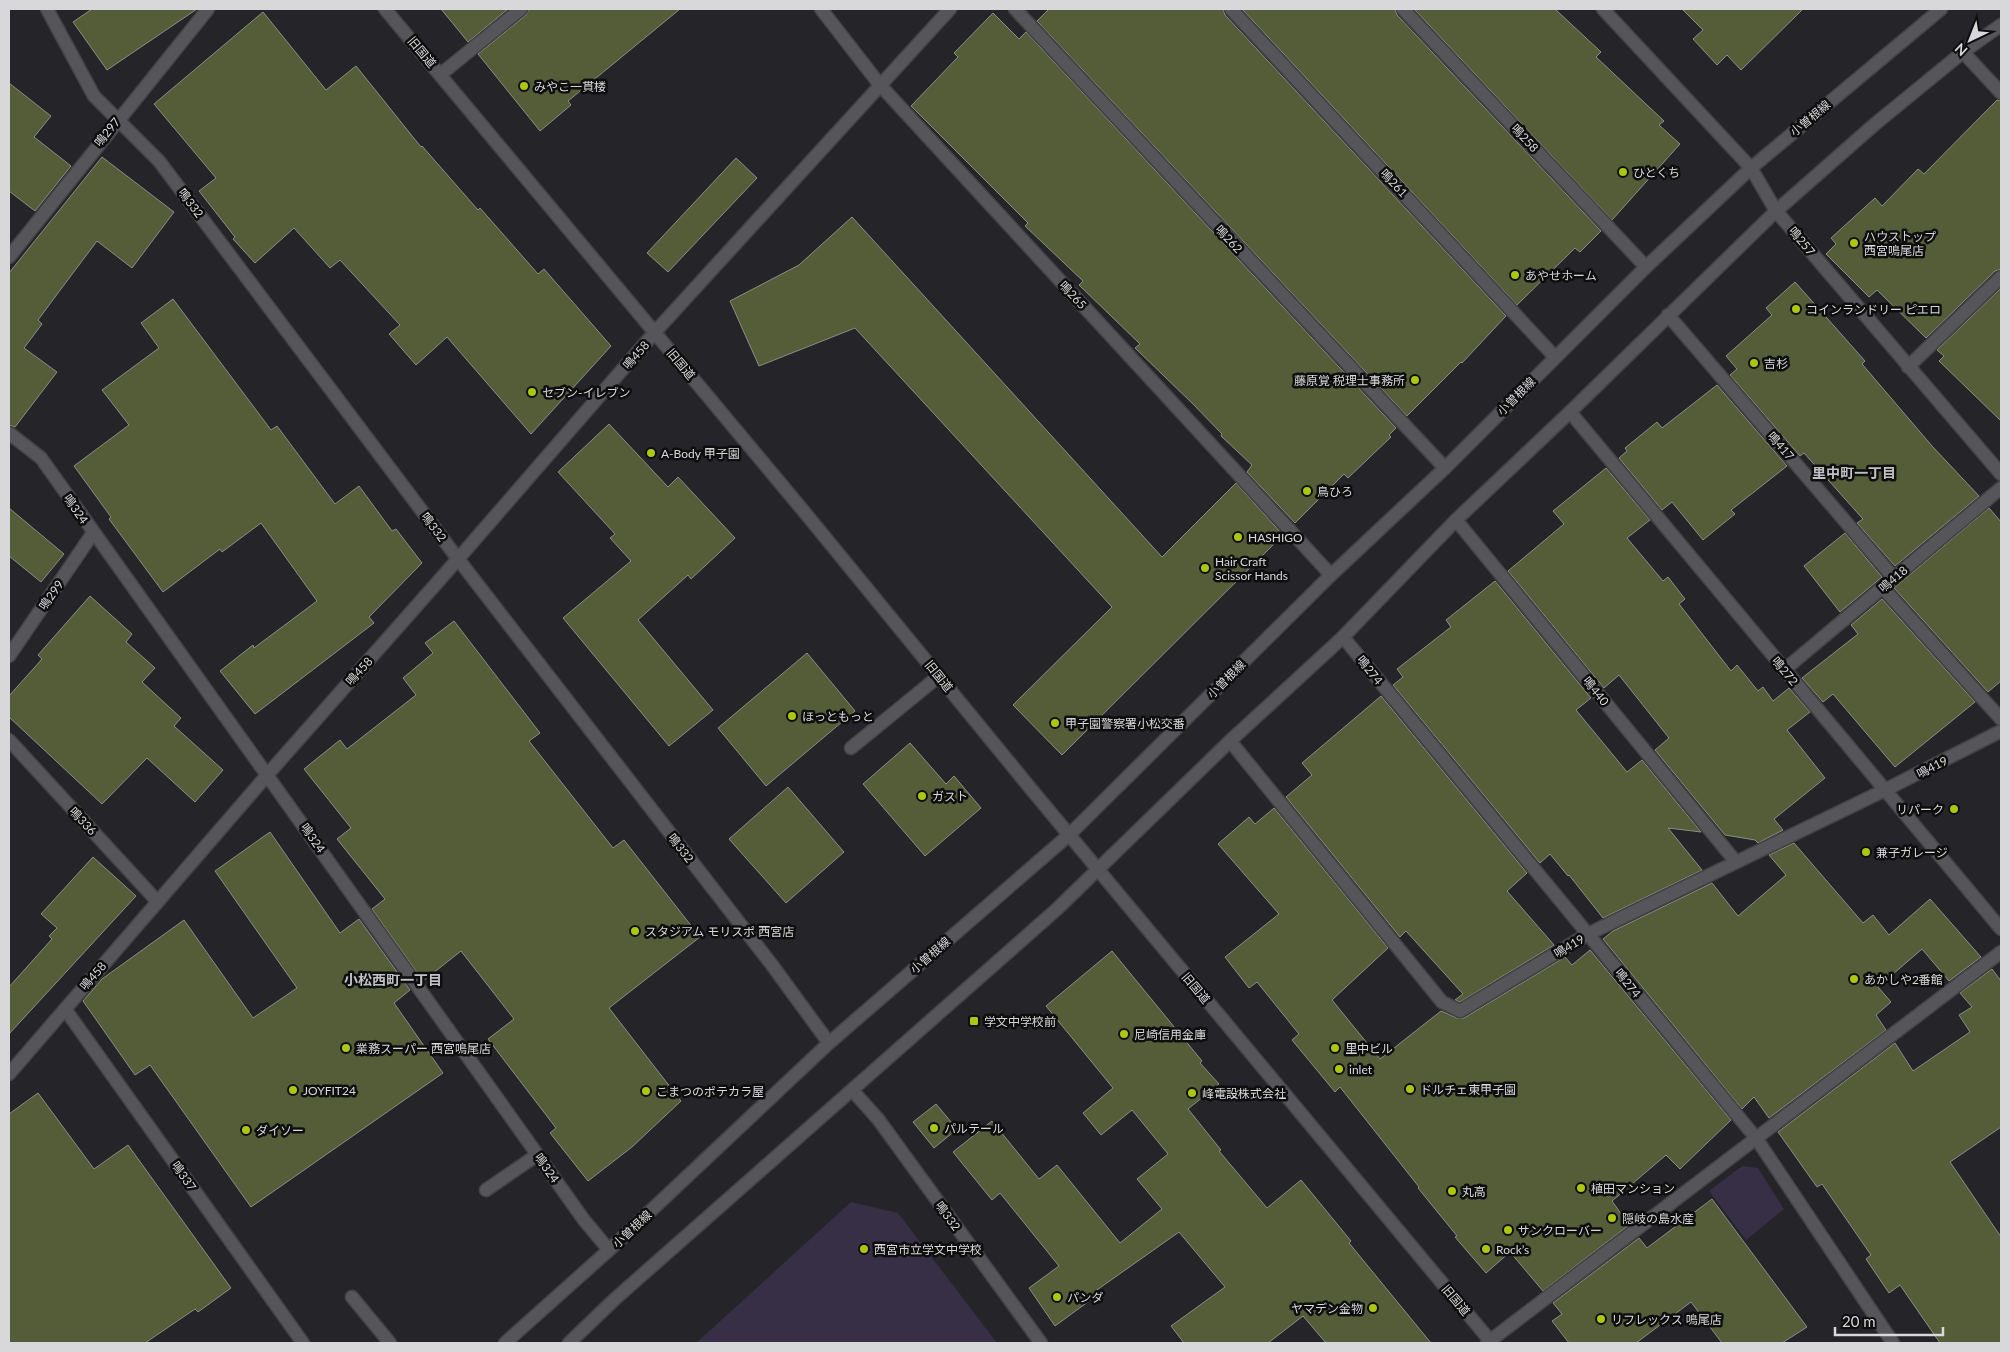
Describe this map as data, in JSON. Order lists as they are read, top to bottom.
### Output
{
  "streets": {
    "street": [
      "旧国道",
      "小曽根線",
      "鳴297",
      "鳴258",
      "鳴261",
      "鳴332",
      "鳴262",
      "鳴257",
      "鳴265",
      "鳴458",
      "鳴417",
      "鳴324",
      "鳴418",
      "鳴299",
      "鳴274",
      "鳴272",
      "鳴440",
      "鳴419",
      "鳴336",
      "鳴337"
    ]
  },
  "crossings": [
    ["旧国道", "小曽根線"],
    ["旧国道", "鳴458"],
    ["小曽根線", "鳴258"],
    ["小曽根線", "鳴261"],
    ["小曽根線", "鳴332"],
    ["小曽根線", "鳴262"],
    ["小曽根線", "鳴257"],
    ["小曽根線", "鳴265"],
    ["小曽根線", "鳴324"],
    ["鳴297", "鳴332"],
    ["鳴332", "鳴458"],
    ["鳴265", "鳴458"],
    ["鳴458", "鳴324"],
    ["鳴458", "鳴336"],
    ["鳴458", "鳴337"],
    ["鳴417", "鳴418"],
    ["鳴324", "鳴299"],
    ["鳴418", "鳴272"],
    ["鳴274", "鳴419"],
    ["鳴272", "鳴419"],
    ["鳴440", "鳴419"]
  ],
  "districts": ["里中町一丁目", "小松西町一丁目"],
  "places": {
    "other": [
      "みやこ一貫楼",
      "ひとくち",
      "ハウストップ 西宮鳴尾店",
      "あやせホーム",
      "コインランドリー ピエロ",
      "吉杉",
      "藤原覚 税理士事務所",
      "セブン-イレブン",
      "A-Body 甲子園",
      "鳥ひろ",
      "HASHIGO",
      "Hair Craft Scissor Hands",
      "ほっともっと",
      "甲子園警察署小松交番",
      "ガスト",
      "リパーク",
      "兼子ガレージ",
      "スタジアム モリスポ 西宮店",
      "あかしや2番館",
      "尼崎信用金庫",
      "業務スーパー 西宮鳴尾店",
      "里中ビル",
      "inlet",
      "ドルチェ東甲子園",
      "JOYFIT24",
      "こまつのポテカラ屋",
      "峰電設株式会社",
      "パルテール",
      "ダイソー",
      "植田マンション",
      "丸高",
      "隠岐の島水産",
      "サンクローバー",
      "西宮市立学文中学校",
      "Rock’s",
      "パンダ",
      "ヤマデン金物",
      "リフレックス 鳴尾店"
    ],
    "transit": ["学文中学校前"]
  },
  "scale_bar": "20 m",
  "north": "bottom left"
}
